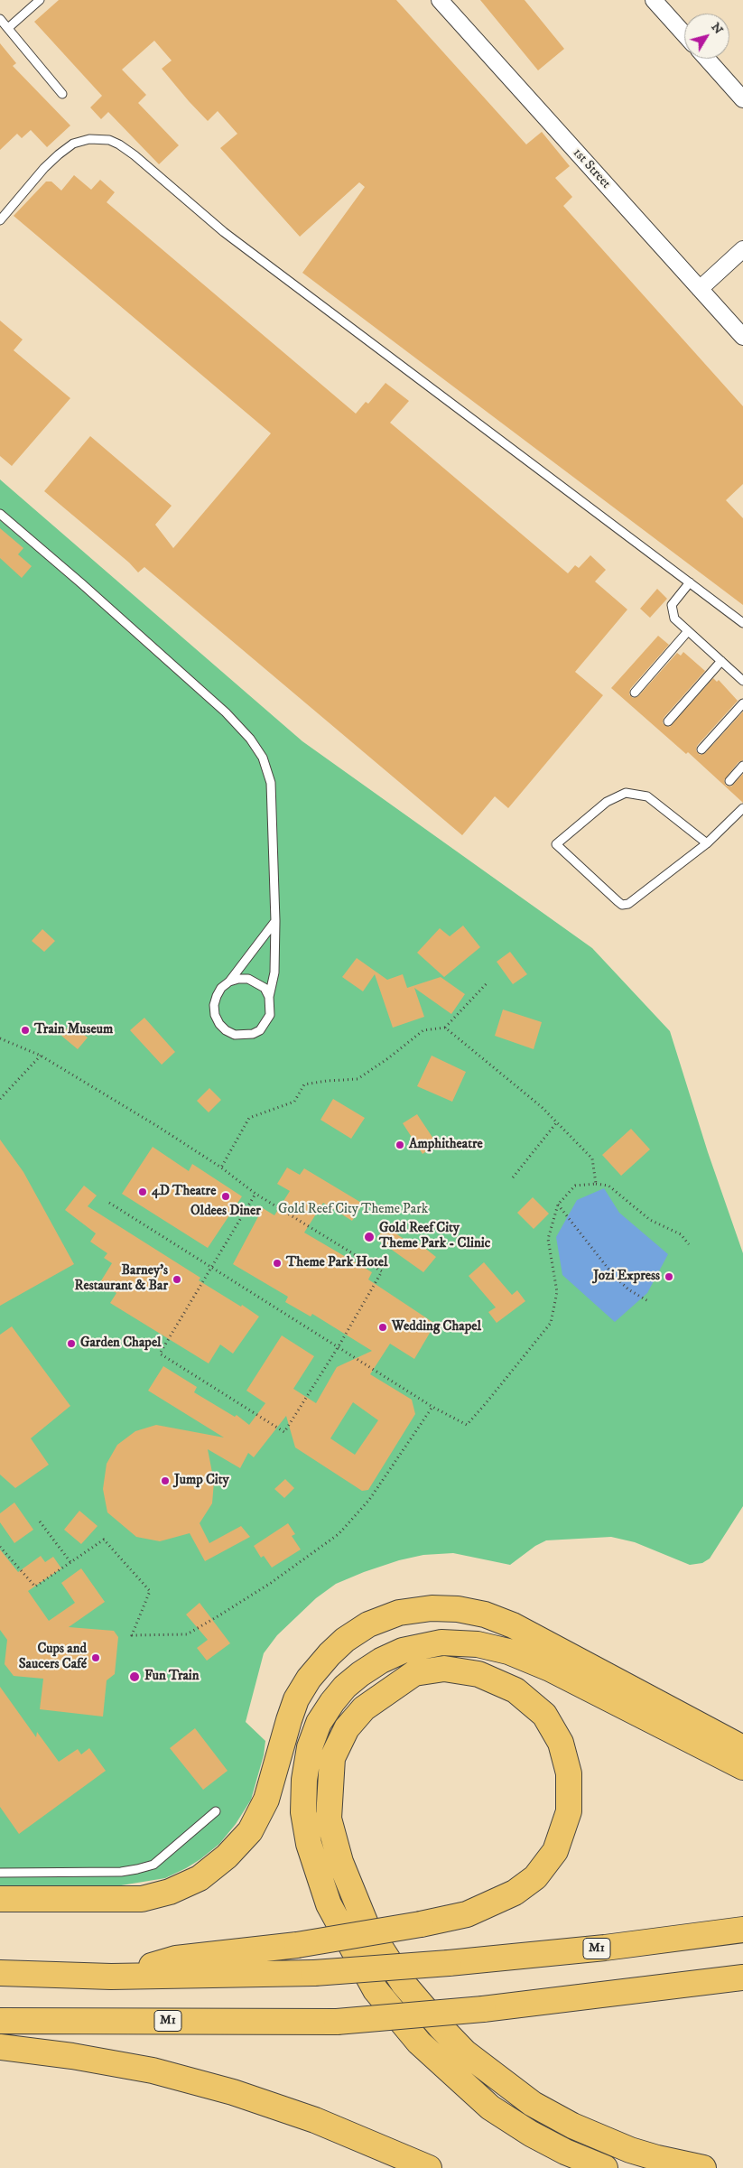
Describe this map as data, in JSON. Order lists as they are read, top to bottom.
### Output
{
  "streets": {
    "highway": ["M1"],
    "street": ["1st Street"]
  },
  "parks": ["Gold Reef City Theme Park"],
  "places": [
    "Train Museum",
    "Amphitheatre",
    "4D Theatre",
    "Oldees Diner",
    "Gold Reef City Theme Park - Clinic",
    "Theme Park Hotel",
    "Jozi Express",
    "Barney's Restaurant & Bar",
    "Wedding Chapel",
    "Garden Chapel",
    "Jump City",
    "Cups and Saucers Café",
    "Fun Train"
  ],
  "north": "top right"
}
